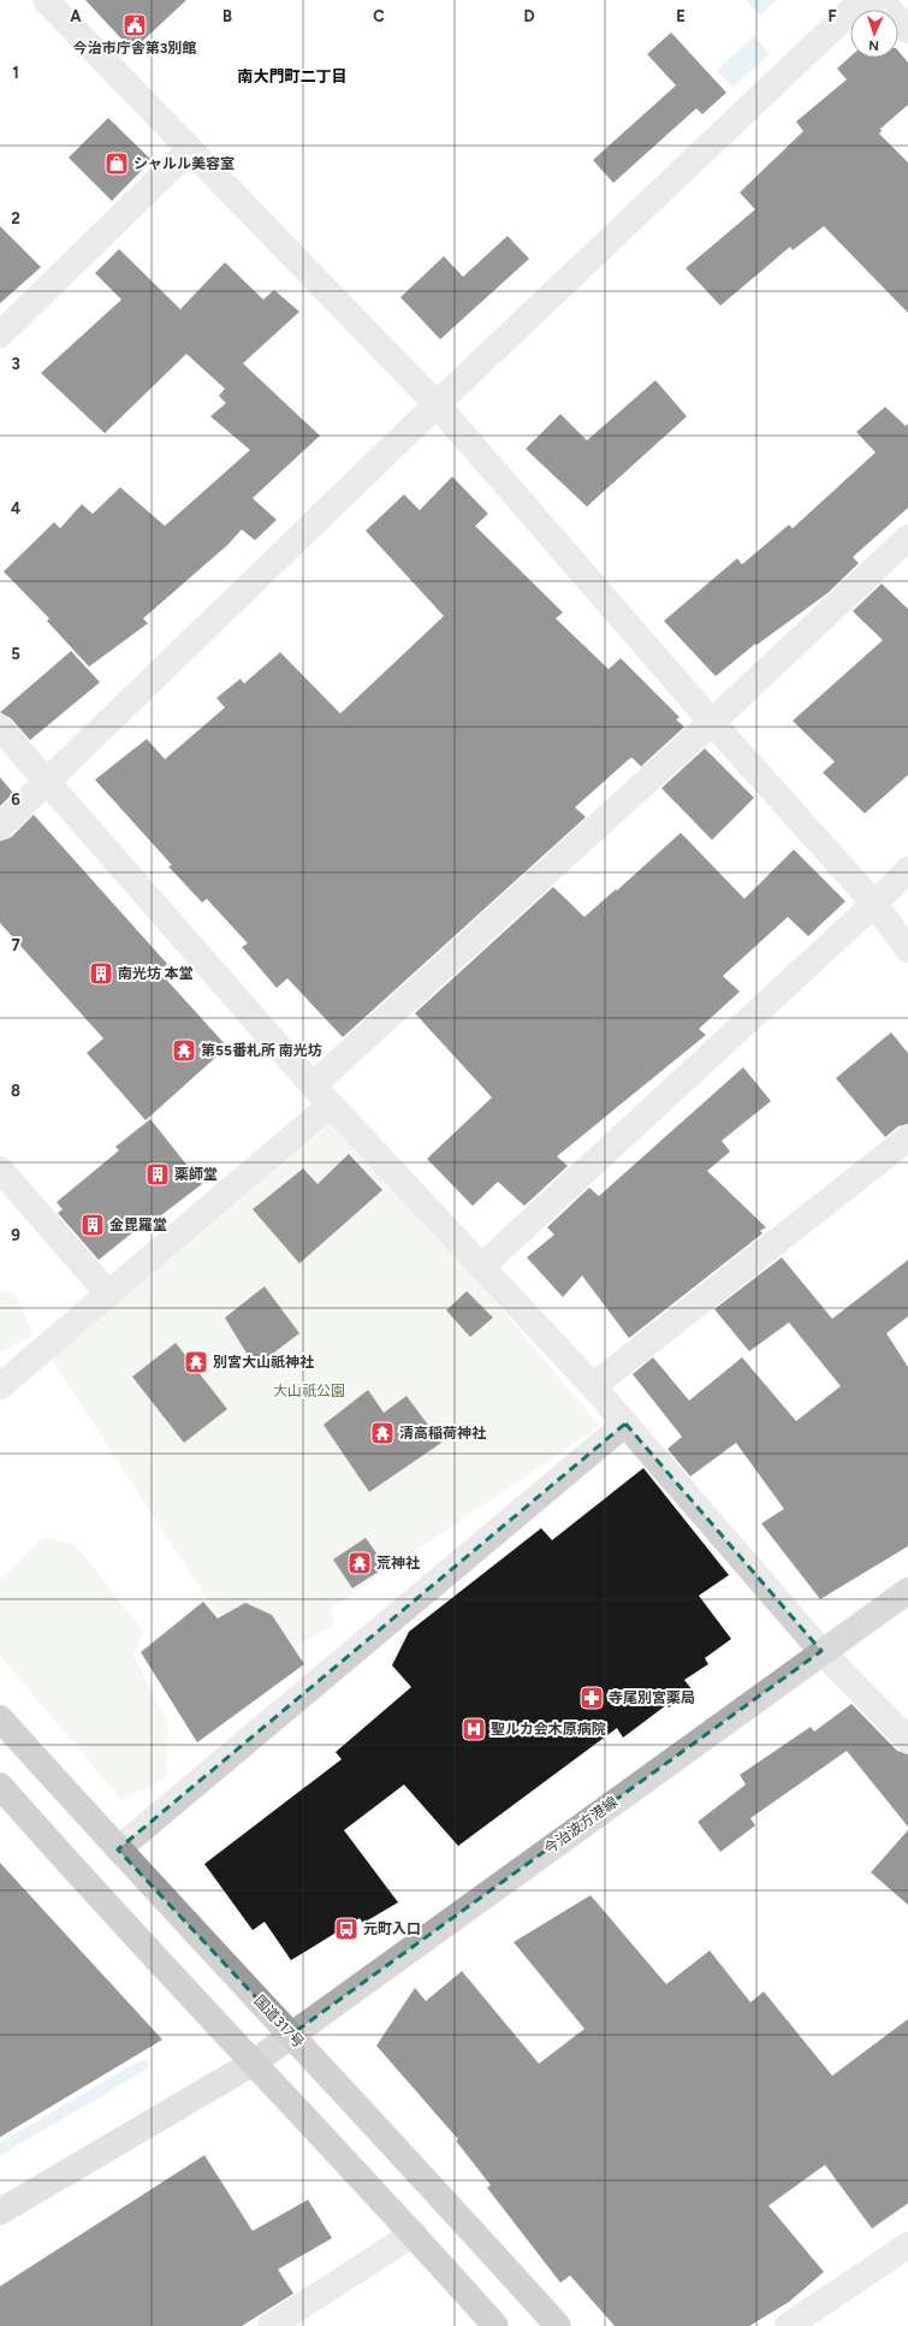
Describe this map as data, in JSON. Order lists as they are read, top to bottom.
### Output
{
  "streets": {
    "highway": ["国道317号"],
    "main road": ["今治波方港線"]
  },
  "crossings": [
    ["今治波方港線", "国道317号"]
  ],
  "districts": ["南大門町二丁目"],
  "parks": ["大山祇公園"],
  "places": {
    "public building": ["今治市庁舎第3別館"],
    "shop": ["シャルル美容室"],
    "building": ["南光坊 本堂", "薬師堂", "金毘羅堂"],
    "temple": [
      "第55番札所 南光坊",
      "別宮大山祇神社",
      "清高稲荷神社",
      "荒神社"
    ],
    "pharmacy": ["寺尾別宮薬局"],
    "hospital": ["聖ルカ会木原病院"],
    "bus stop": ["元町入口"]
  },
  "north": "bottom",
  "grid": {
    "columns": [
      "A",
      "B",
      "C",
      "D",
      "E",
      "F"
    ],
    "rows": [
      "1",
      "2",
      "3",
      "4",
      "5",
      "6",
      "7",
      "8",
      "9"
    ]
  }
}
